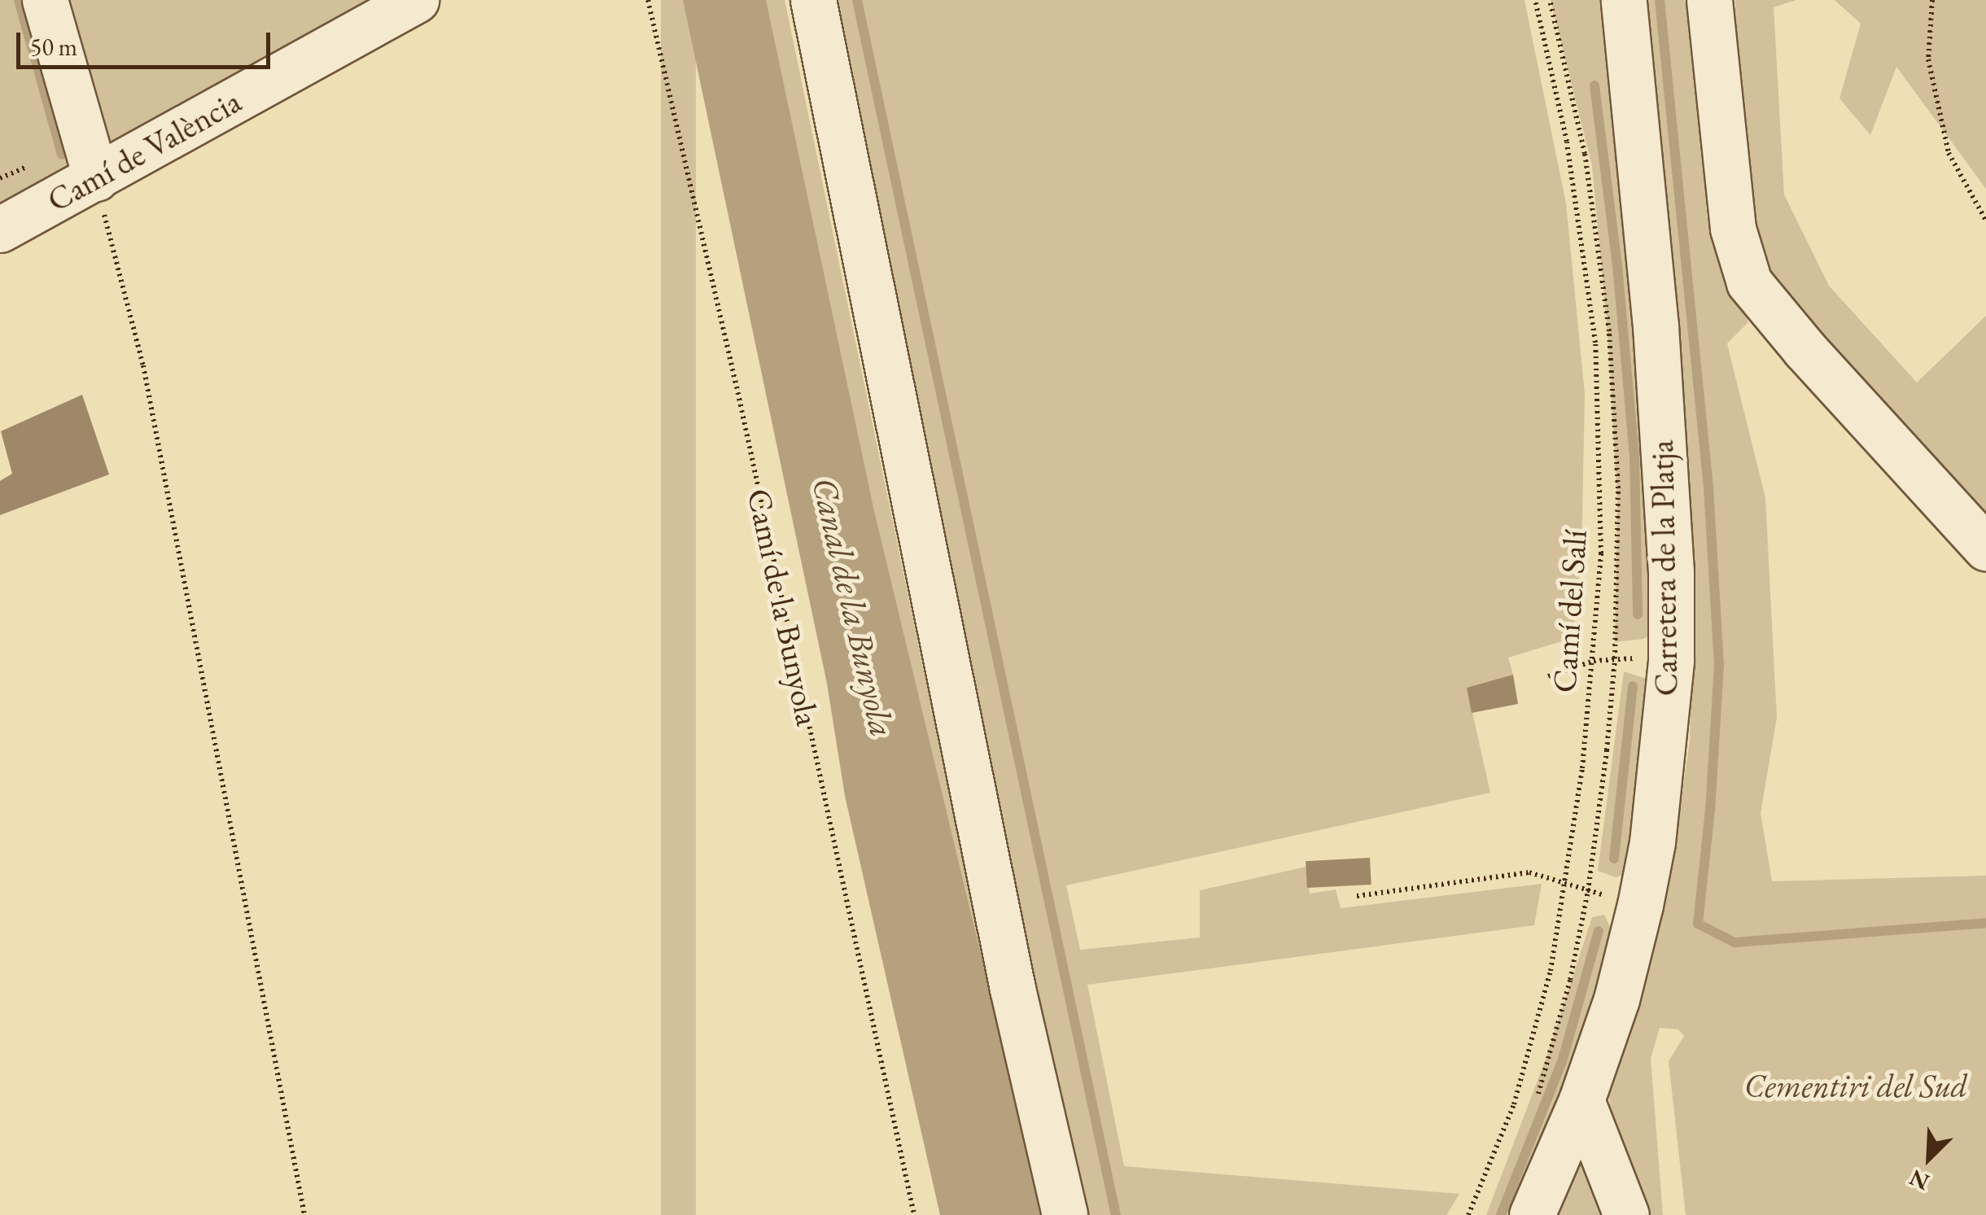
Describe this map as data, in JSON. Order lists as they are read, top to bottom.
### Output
{
  "streets": {
    "street": ["Camí de València", "Carretera de la Platja"],
    "path": ["Camí de la Bunyola", "Camí del Salí"]
  },
  "water": ["Canal de la Bunyola"],
  "parks": ["Cementiri del Sud"],
  "scale_bar": "50 m",
  "north": "bottom left"
}
